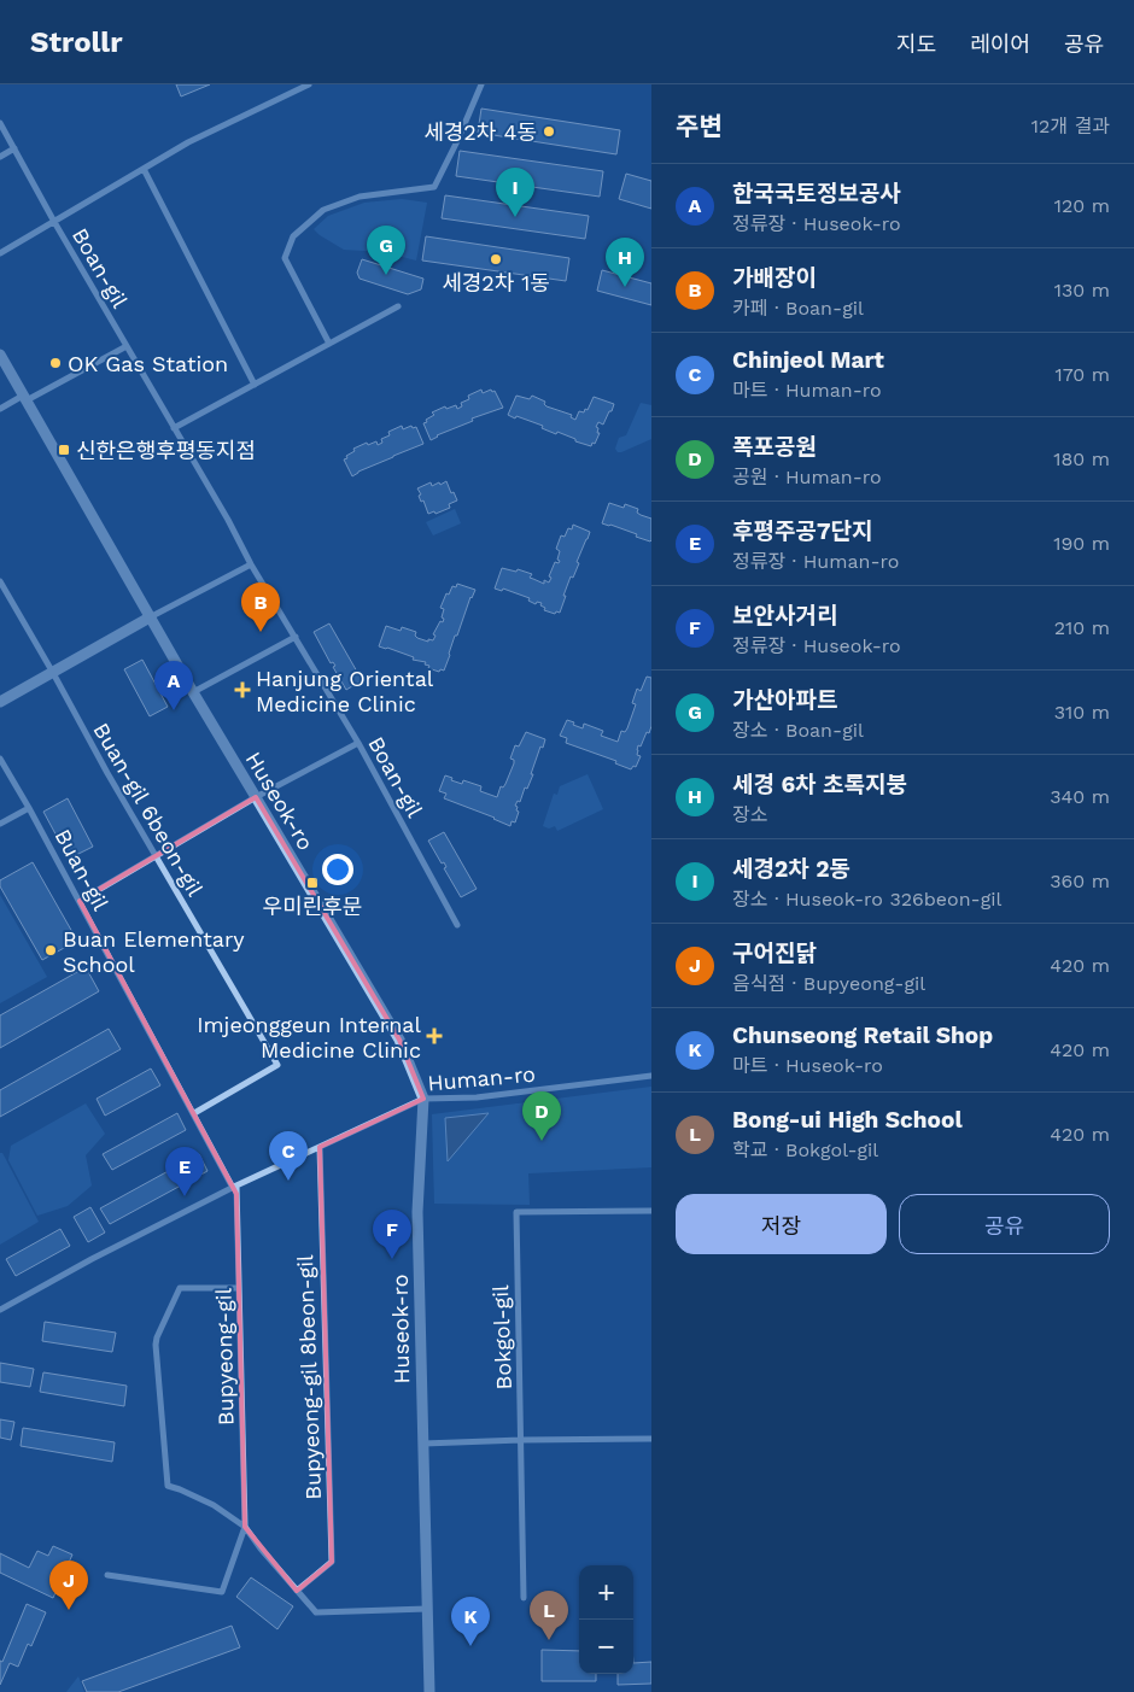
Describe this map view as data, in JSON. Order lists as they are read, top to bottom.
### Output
{
  "streets": {
    "street": [
      "Boan-gil",
      "Huseok-ro",
      "Buan-gil 6beon-gil",
      "Buan-gil",
      "Human-ro",
      "Bokgol-gil",
      "Bupyeong-gil",
      "Bupyeong-gil 8beon-gil"
    ]
  },
  "crossings": [
    ["Huseok-ro", "Human-ro"],
    ["Buan-gil 6beon-gil", "Buan-gil"],
    ["Buan-gil", "Human-ro"],
    ["Buan-gil", "Bupyeong-gil"],
    ["Human-ro", "Bupyeong-gil"],
    ["Human-ro", "Bupyeong-gil 8beon-gil"]
  ],
  "places": {
    "other": [
      "세경2차 4동",
      "세경2차 1동",
      "OK Gas Station",
      "Buan Elementary School"
    ],
    "transit": ["신한은행후평동지점", "우미린후문"],
    "health": ["Hanjung Oriental Medicine Clinic", "Imjeonggeun Internal Medicine Clinic"]
  },
  "page": {
    "header": "Strollr",
    "nav": ["지도", "레이어", "공유"],
    "heading": ["주변", "12개 결과"],
    "list": [
      {
        "mark": "A",
        "name": "한국국토정보공사",
        "note": "정류장 · Huseok-ro",
        "value": "120 m"
      },
      {
        "mark": "B",
        "name": "가배장이",
        "note": "카페 · Boan-gil",
        "value": "130 m"
      },
      {
        "mark": "C",
        "name": "Chinjeol Mart",
        "note": "마트 · Human-ro",
        "value": "170 m"
      },
      {
        "mark": "D",
        "name": "폭포공원",
        "note": "공원 · Human-ro",
        "value": "180 m"
      },
      {
        "mark": "E",
        "name": "후평주공7단지",
        "note": "정류장 · Human-ro",
        "value": "190 m"
      },
      {
        "mark": "F",
        "name": "보안사거리",
        "note": "정류장 · Huseok-ro",
        "value": "210 m"
      },
      {
        "mark": "G",
        "name": "가산아파트",
        "note": "장소 · Boan-gil",
        "value": "310 m"
      },
      {
        "mark": "H",
        "name": "세경 6차 초록지붕",
        "note": "장소",
        "value": "340 m"
      },
      {
        "mark": "I",
        "name": "세경2차 2동",
        "note": "장소 · Huseok-ro 326beon-gil",
        "value": "360 m"
      },
      {
        "mark": "J",
        "name": "구어진닭",
        "note": "음식점 · Bupyeong-gil",
        "value": "420 m"
      },
      {
        "mark": "K",
        "name": "Chunseong Retail Shop",
        "note": "마트 · Huseok-ro",
        "value": "420 m"
      },
      {
        "mark": "L",
        "name": "Bong-ui High School",
        "note": "학교 · Bokgol-gil",
        "value": "420 m"
      }
    ],
    "pins": [
      "I",
      "G",
      "H",
      "B",
      "A",
      "D",
      "C",
      "E",
      "F",
      "J",
      "L",
      "K"
    ],
    "buttons": ["저장", "공유"],
    "map_buttons": ["+", "−"]
  }
}
